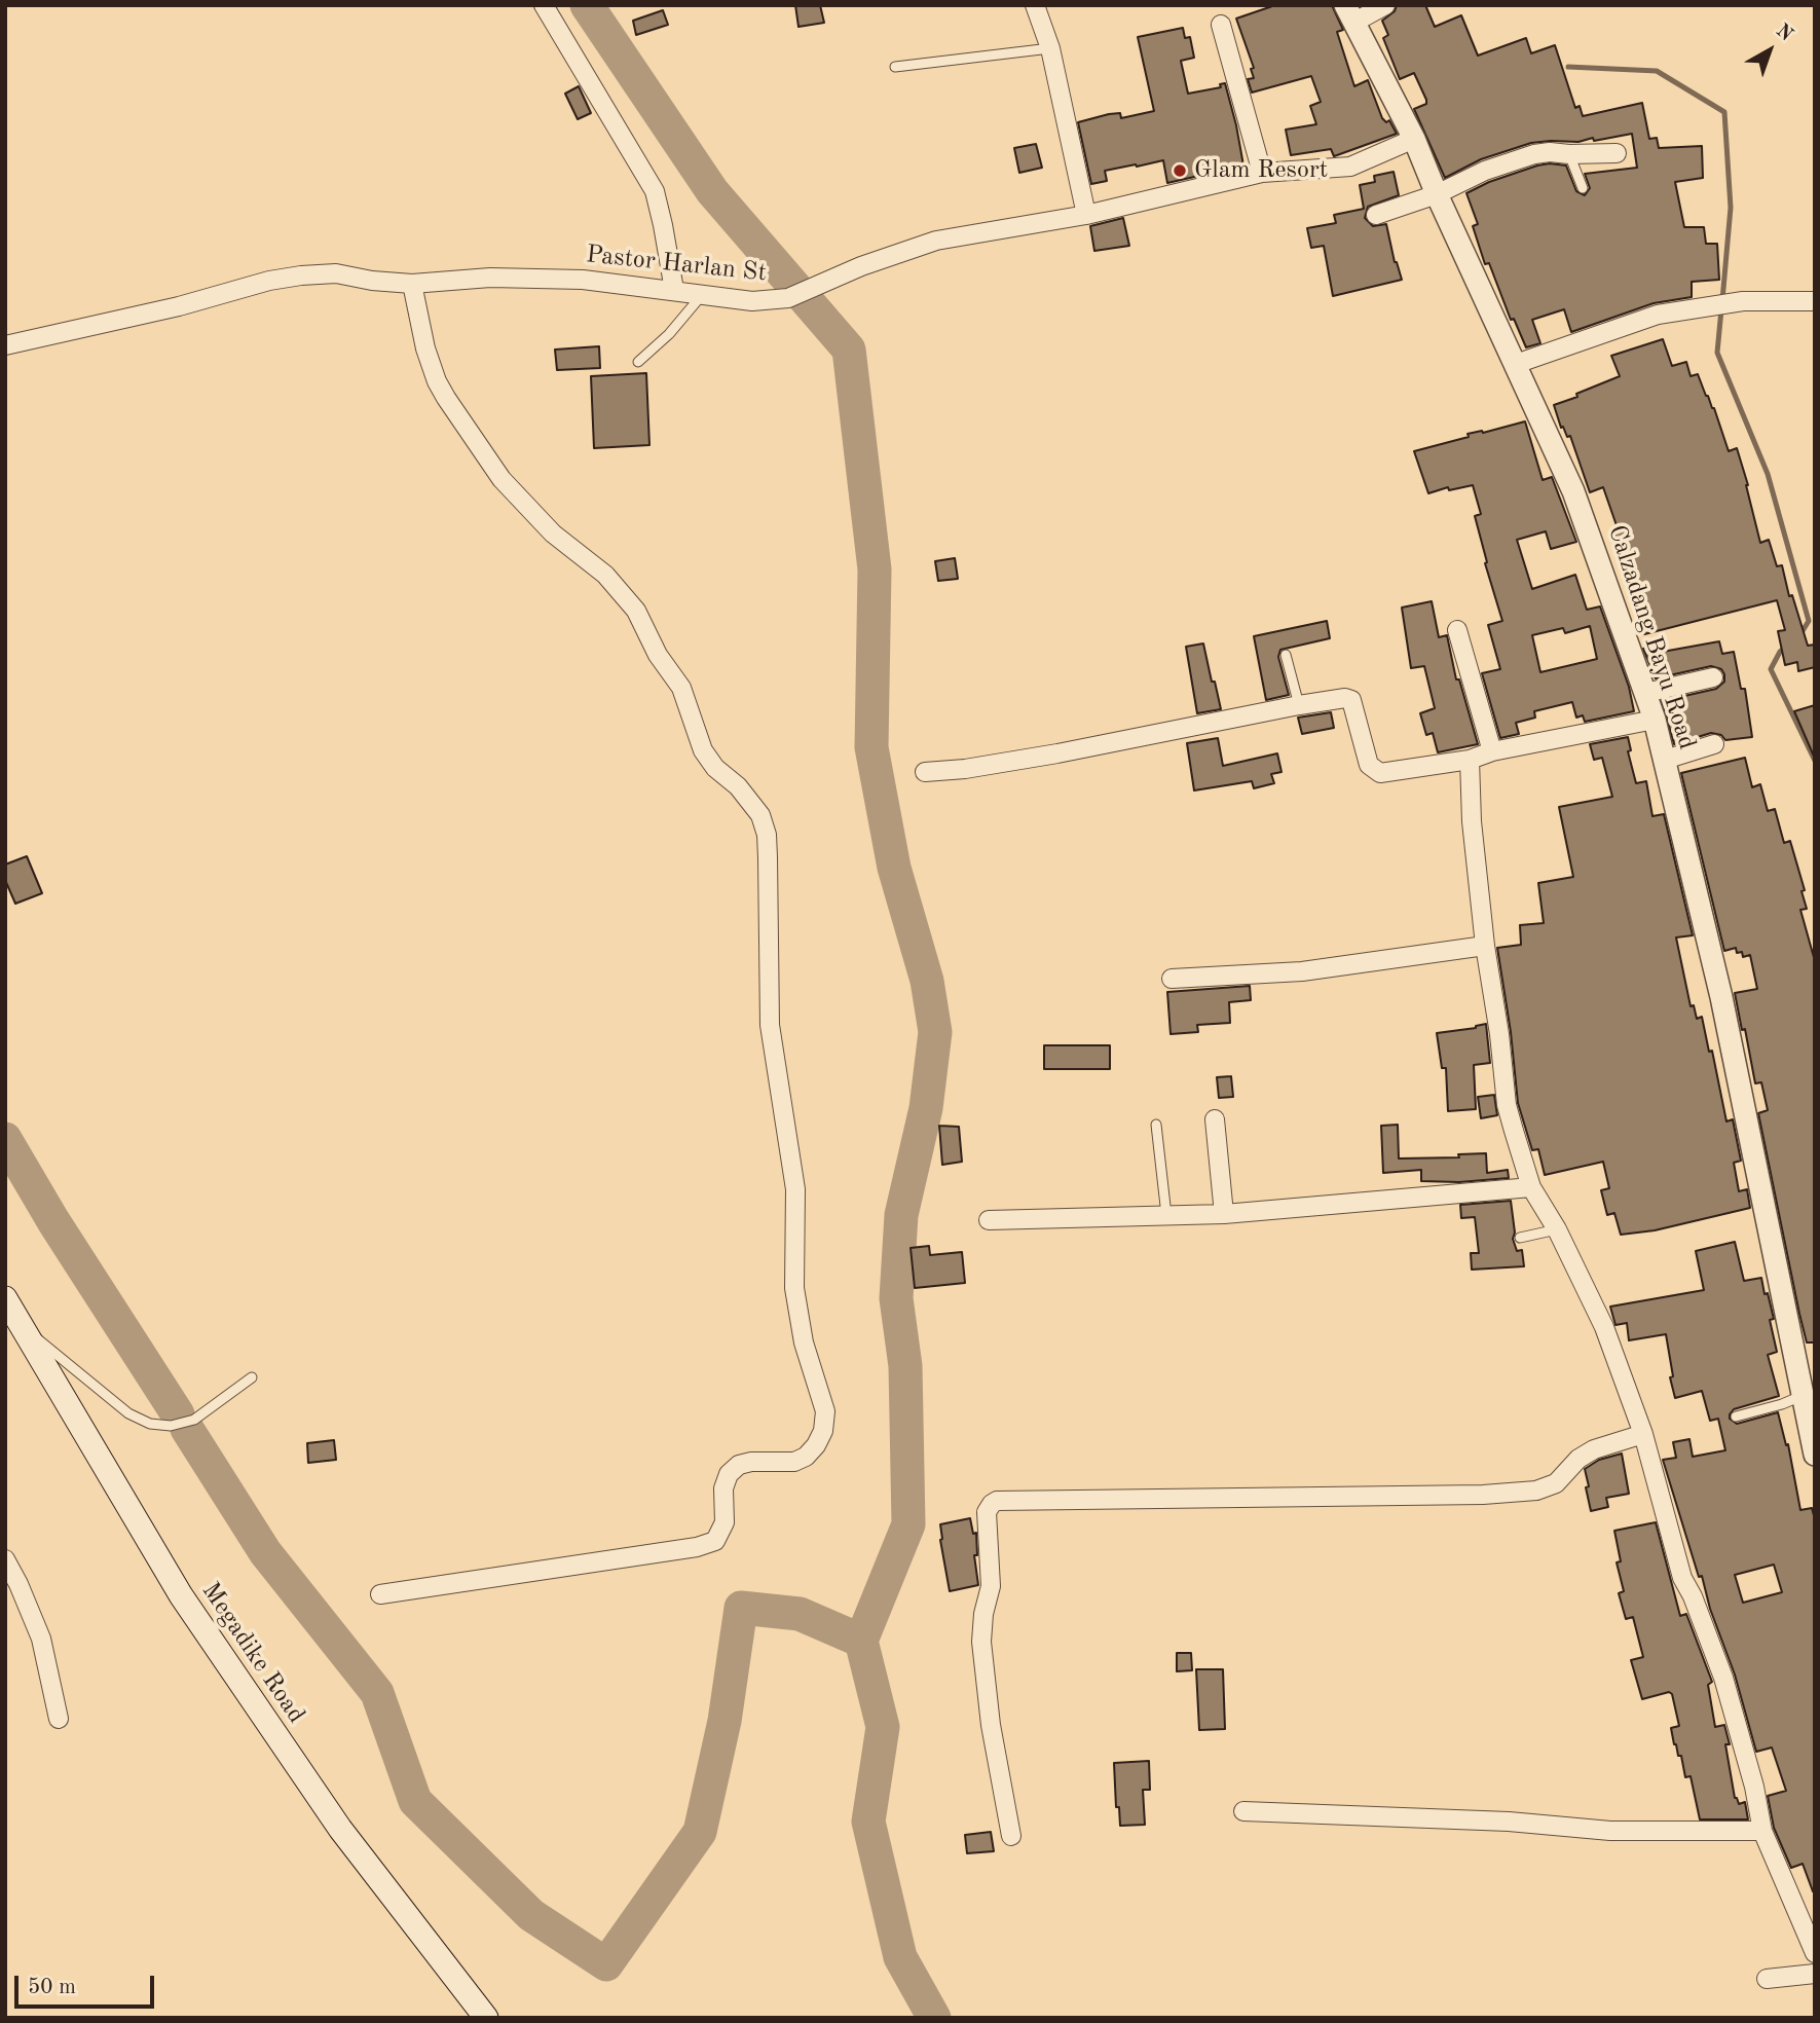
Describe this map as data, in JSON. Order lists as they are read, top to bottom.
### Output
{
  "streets": {
    "main road": ["Megadike Road"],
    "street": ["Pastor Harlan St", "Calzadang Bayu Road"]
  },
  "crossings": [
    ["Pastor Harlan St", "Calzadang Bayu Road"]
  ],
  "places": ["Glam Resort"],
  "scale_bar": "50 m",
  "north": "top right"
}
